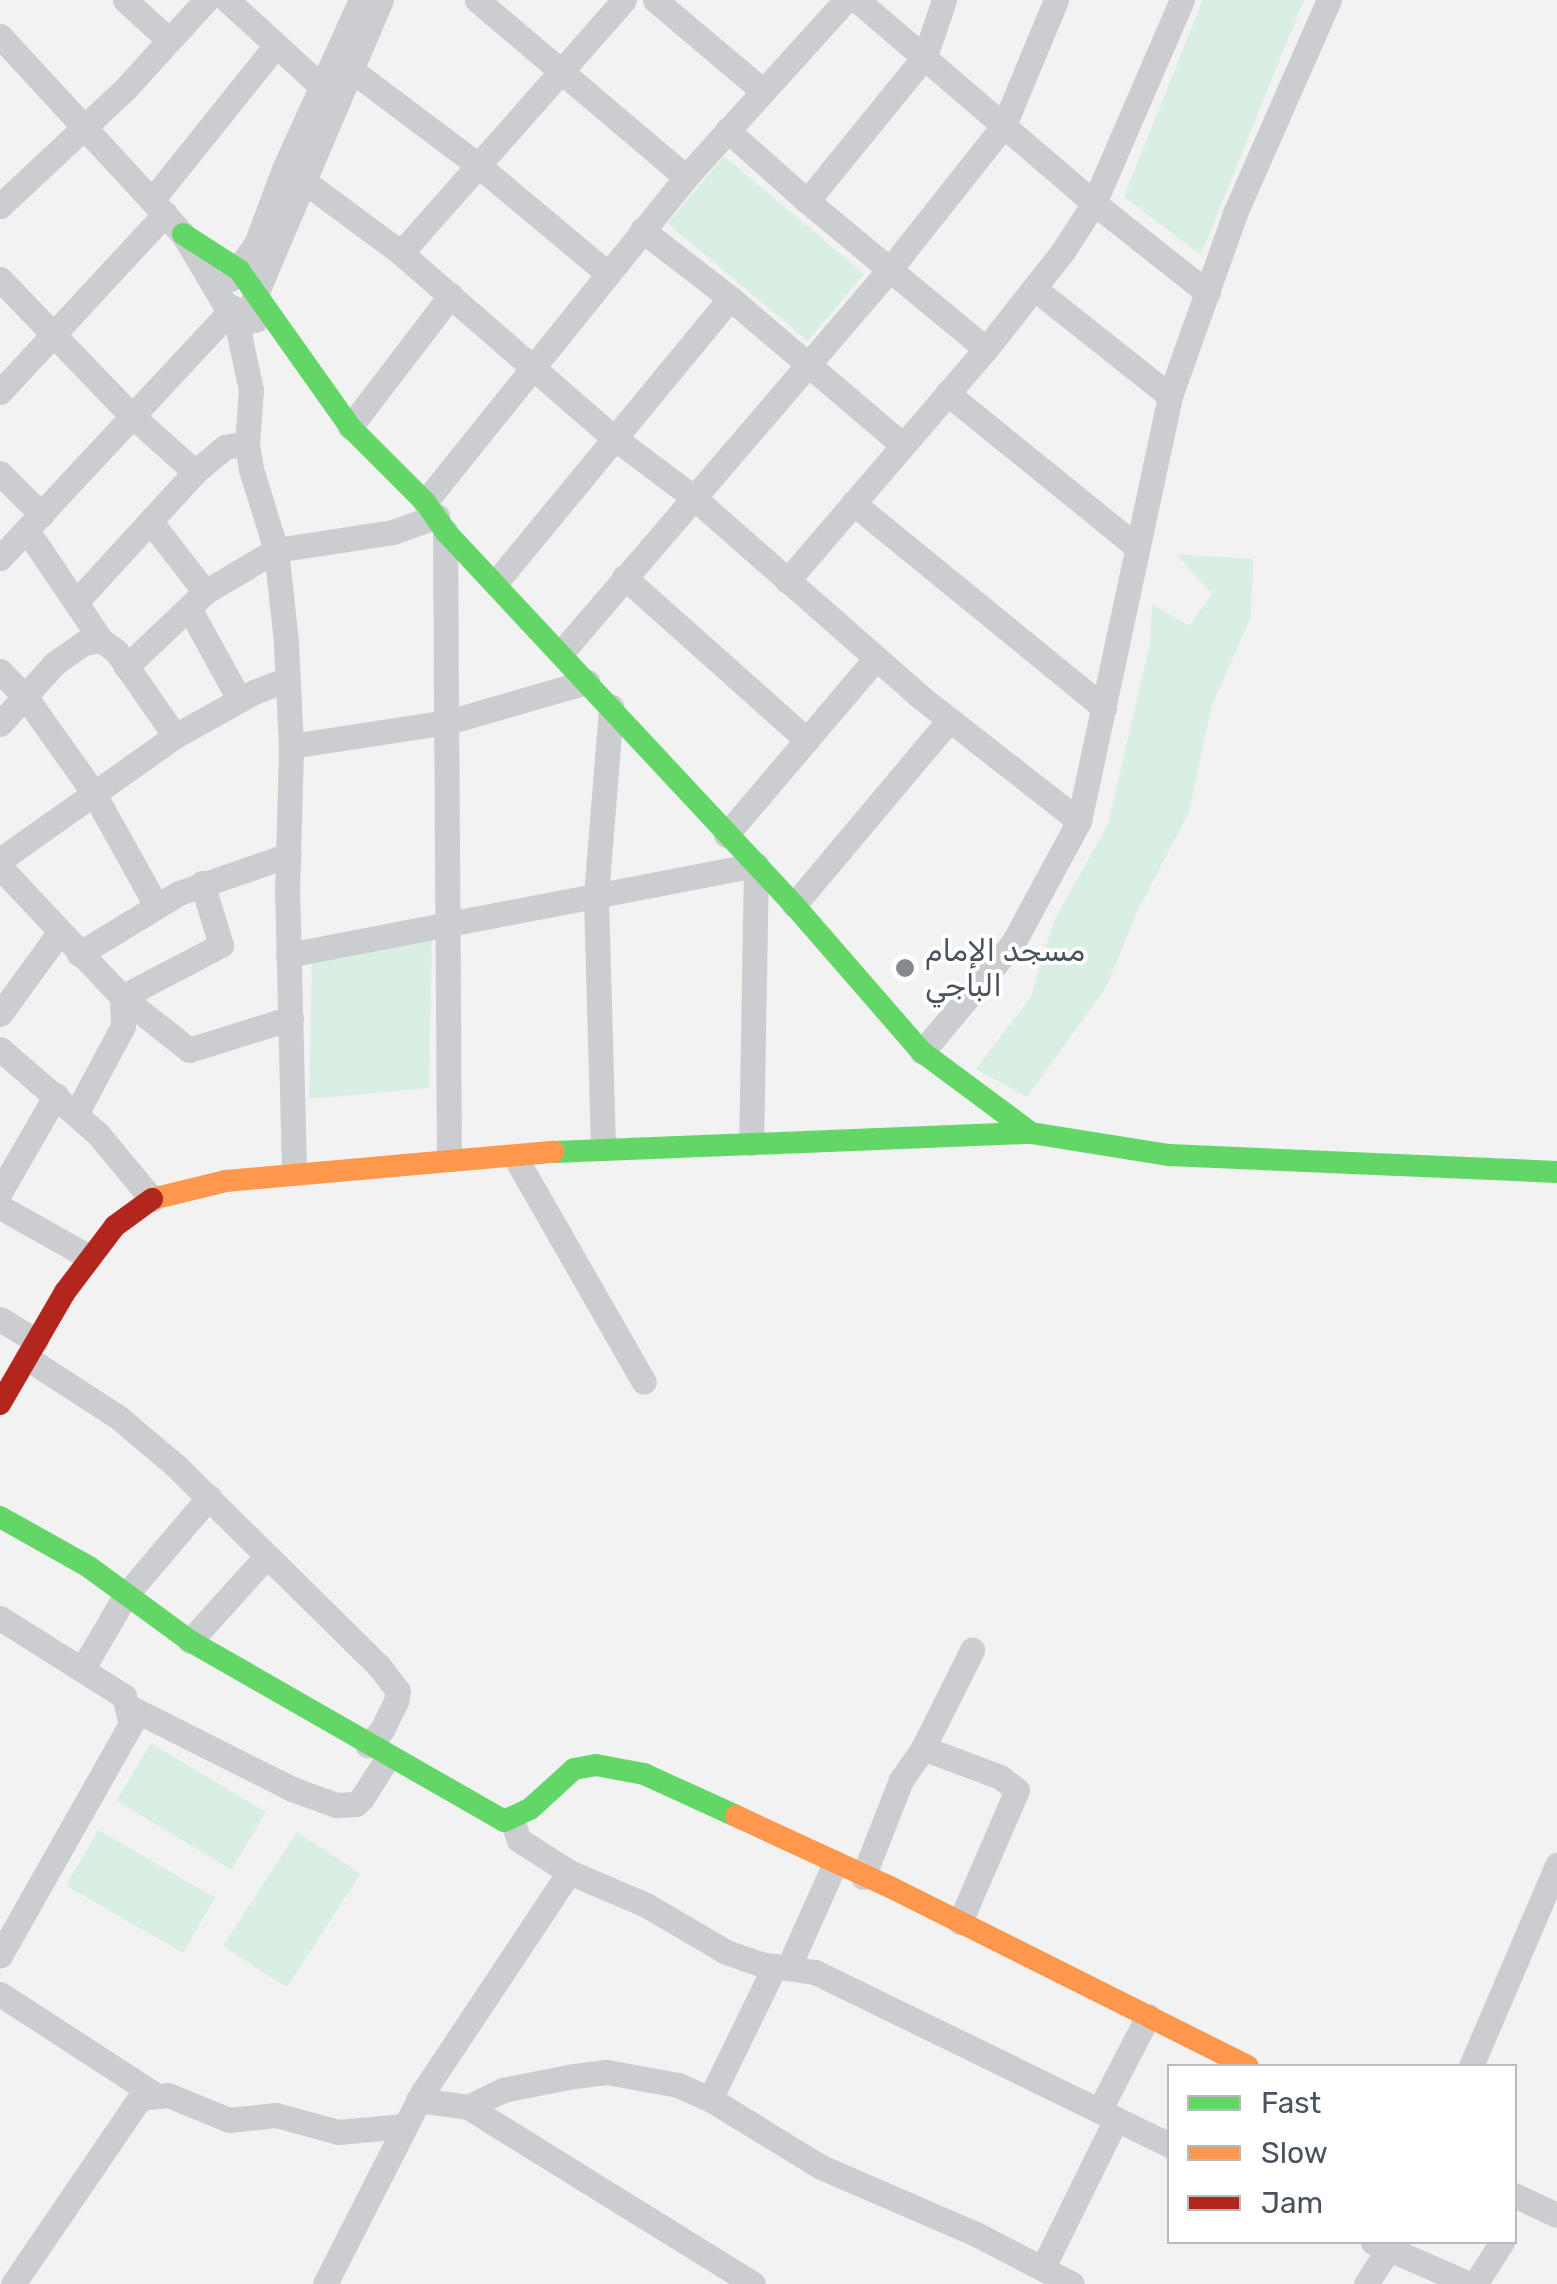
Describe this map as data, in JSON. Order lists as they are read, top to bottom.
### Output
{
  "places": ["مسجد الإمام الباجي"],
  "legend": ["Fast", "Slow", "Jam"]
}
